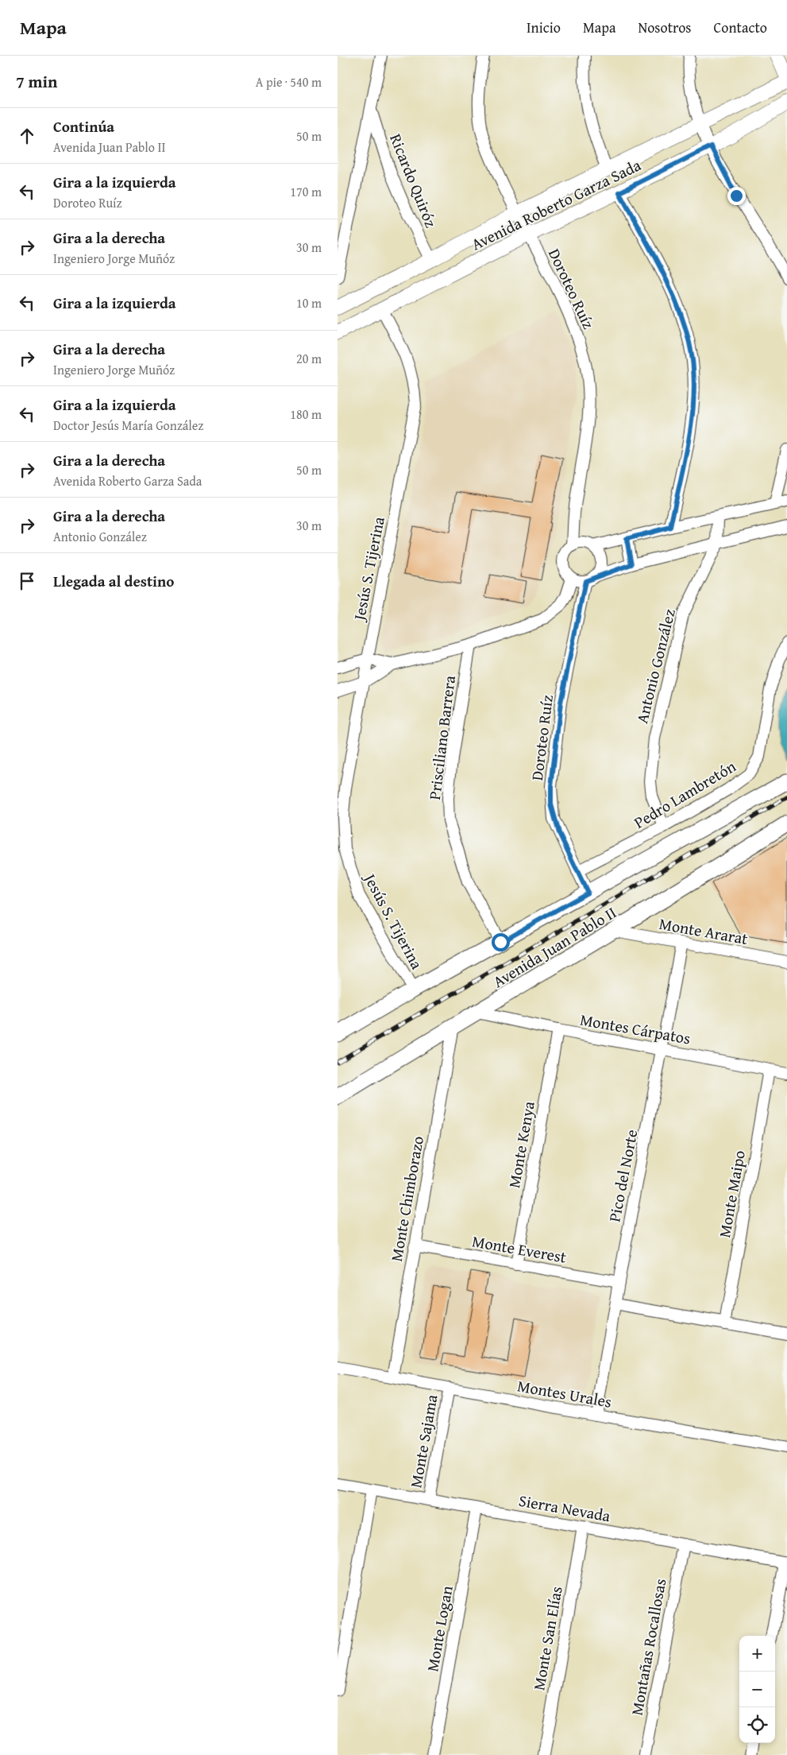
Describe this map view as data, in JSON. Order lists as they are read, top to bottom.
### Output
{
  "streets": {
    "main road": ["Avenida Juan Pablo II"],
    "street": [
      "Ricardo Quiróz",
      "Avenida Roberto Garza Sada",
      "Doroteo Ruíz",
      "Jesús S. Tijerina",
      "Antonio González",
      "Prisciliano Barrera",
      "Pedro Lambretón",
      "Monte Ararat",
      "Montes Cárpatos",
      "Monte Kenya",
      "Pico del Norte",
      "Monte Maipo",
      "Monte Chimborazo",
      "Monte Everest",
      "Montes Urales",
      "Monte Sajama",
      "Sierra Nevada",
      "Monte Logan",
      "Monte San Elías",
      "Montañas Rocallosas"
    ]
  },
  "crossings": [
    ["Ricardo Quiróz", "Avenida Roberto Garza Sada"],
    ["Avenida Roberto Garza Sada", "Doroteo Ruíz"],
    ["Avenida Roberto Garza Sada", "Jesús S. Tijerina"],
    ["Doroteo Ruíz", "Pedro Lambretón"],
    ["Doroteo Ruíz", "Avenida Juan Pablo II"],
    ["Jesús S. Tijerina", "Avenida Juan Pablo II"],
    ["Antonio González", "Pedro Lambretón"],
    ["Prisciliano Barrera", "Avenida Juan Pablo II"],
    ["Monte Ararat", "Avenida Juan Pablo II"],
    ["Monte Ararat", "Pico del Norte"],
    ["Avenida Juan Pablo II", "Montes Cárpatos"],
    ["Avenida Juan Pablo II", "Monte Chimborazo"],
    ["Montes Cárpatos", "Monte Kenya"],
    ["Montes Cárpatos", "Pico del Norte"],
    ["Montes Cárpatos", "Monte Maipo"],
    ["Monte Kenya", "Monte Everest"],
    ["Pico del Norte", "Monte Everest"],
    ["Pico del Norte", "Montes Urales"],
    ["Monte Chimborazo", "Monte Everest"],
    ["Monte Chimborazo", "Montes Urales"],
    ["Montes Urales", "Monte Sajama"],
    ["Monte Sajama", "Sierra Nevada"],
    ["Sierra Nevada", "Monte Logan"],
    ["Sierra Nevada", "Monte San Elías"],
    ["Sierra Nevada", "Montañas Rocallosas"]
  ],
  "page": {
    "header": "Mapa",
    "nav": [
      "Inicio",
      "Mapa",
      "Nosotros",
      "Contacto"
    ],
    "heading": ["7 min", "A pie · 540 m"],
    "list": [
      ["Continúa", "Avenida Juan Pablo II", "50 m"],
      ["Gira a la izquierda", "Doroteo Ruíz", "170 m"],
      ["Gira a la derecha", "Ingeniero Jorge Muñóz", "30 m"],
      ["Gira a la izquierda", "10 m"],
      ["Gira a la derecha", "Ingeniero Jorge Muñóz", "20 m"],
      ["Gira a la izquierda", "Doctor Jesús María González", "180 m"],
      ["Gira a la derecha", "Avenida Roberto Garza Sada", "50 m"],
      ["Gira a la derecha", "Antonio González", "30 m"],
      "Llegada al destino"
    ],
    "map_buttons": ["+", "−"]
  }
}
